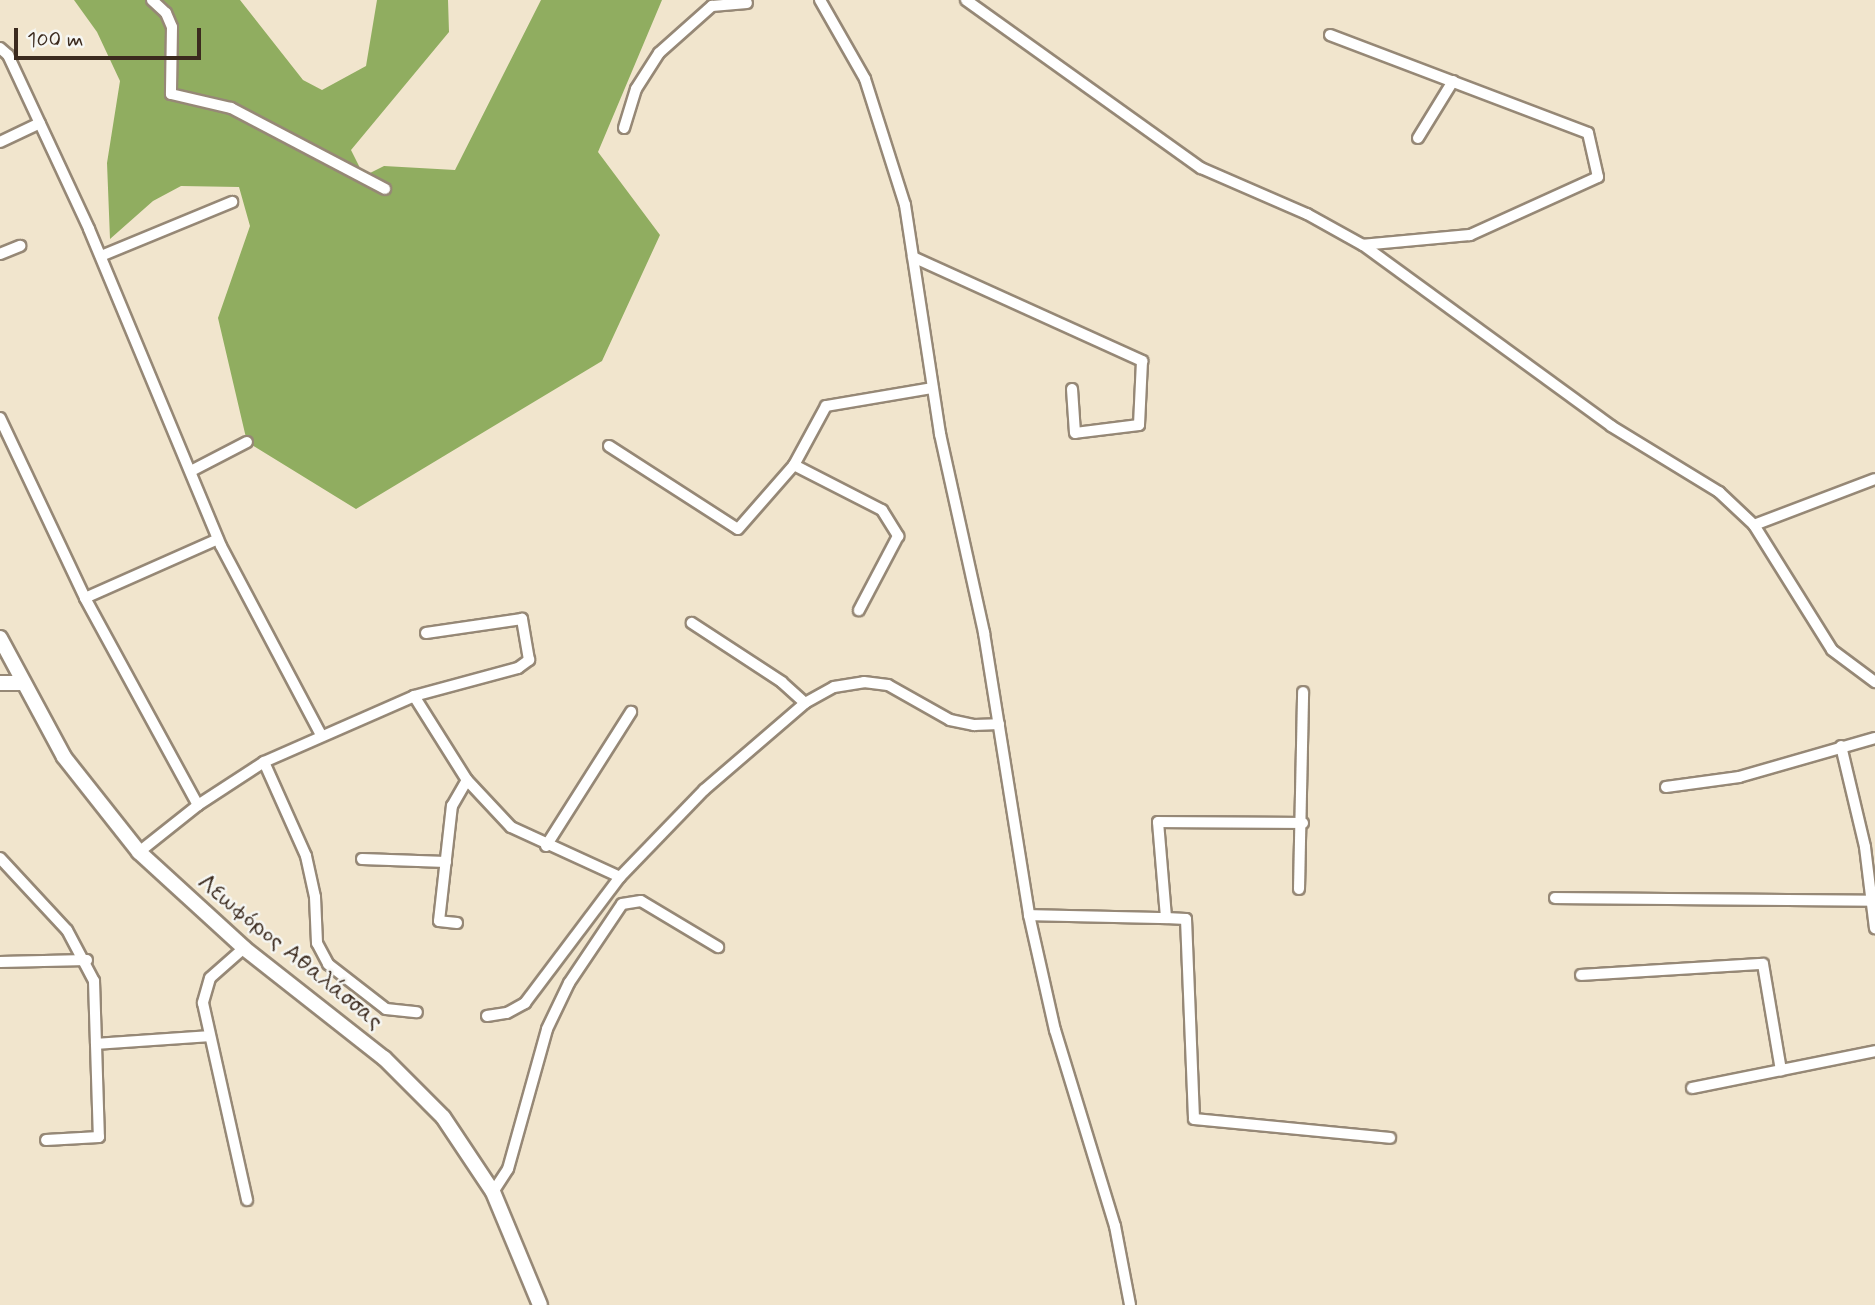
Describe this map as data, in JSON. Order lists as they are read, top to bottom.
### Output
{
  "streets": {
    "main road": ["Λεωφόρος Αθαλάσσας"]
  },
  "scale_bar": "100 m"
}
